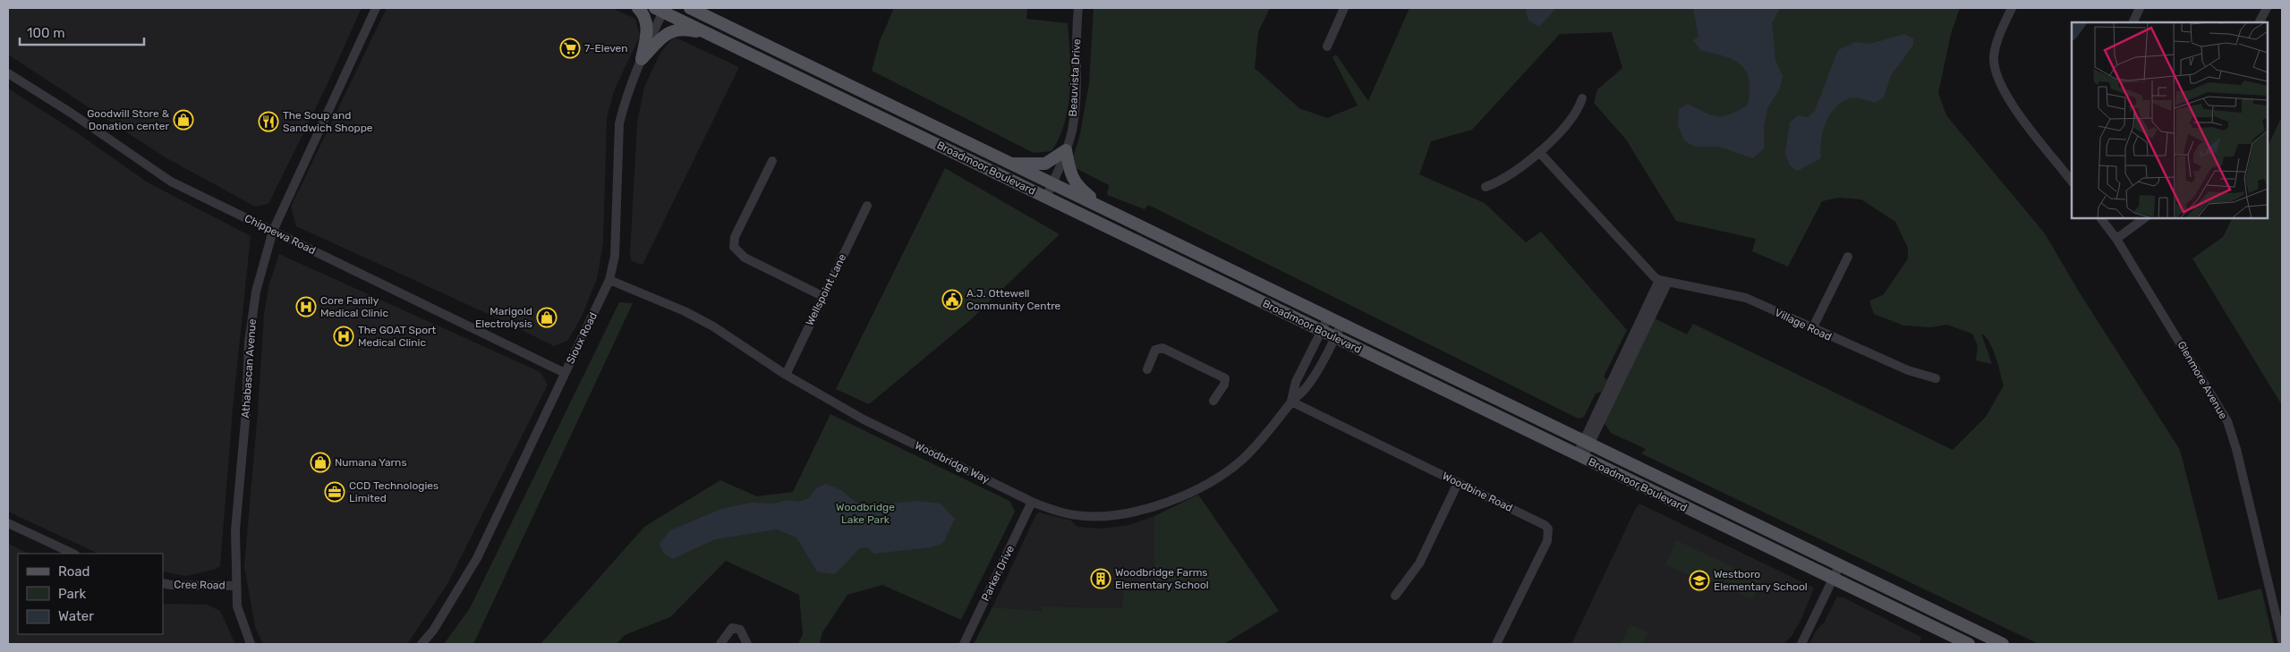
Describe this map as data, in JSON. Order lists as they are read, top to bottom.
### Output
{
  "streets": {
    "main road": ["Broadmoor Boulevard"],
    "street": [
      "Beauvista Drive",
      "Chippewa Road",
      "Wellspoint Lane",
      "Village Road",
      "Sioux Road",
      "Athabascan Avenue",
      "Glenmore Avenue",
      "Woodbridge Way",
      "Woodbine Road",
      "Parker Drive",
      "Cree Road"
    ]
  },
  "crossings": [
    ["Beauvista Drive", "Broadmoor Boulevard"],
    ["Broadmoor Boulevard", "Sioux Road"],
    ["Broadmoor Boulevard", "Woodbridge Way"],
    ["Chippewa Road", "Sioux Road"],
    ["Chippewa Road", "Athabascan Avenue"],
    ["Wellspoint Lane", "Woodbridge Way"],
    ["Sioux Road", "Woodbridge Way"],
    ["Athabascan Avenue", "Cree Road"],
    ["Woodbridge Way", "Woodbine Road"],
    ["Woodbridge Way", "Parker Drive"]
  ],
  "parks": ["Woodbridge Lake Park"],
  "places": {
    "supermarket": ["7-Eleven"],
    "shop": ["Goodwill Store & Donation center", "Marigold Electrolysis", "Numana Yarns"],
    "restaurant": ["The Soup and Sandwich Shoppe"],
    "public building": ["A.J. Ottewell Community Centre"],
    "hospital": ["Core Family Medical Clinic", "The GOAT Sport Medical Clinic"],
    "office": ["CCD Technologies Limited"],
    "building": ["Woodbridge Farms Elementary School"],
    "school or university": ["Westboro Elementary School"]
  },
  "legend": ["Road", "Park", "Water"],
  "scale_bar": "100 m"
}
